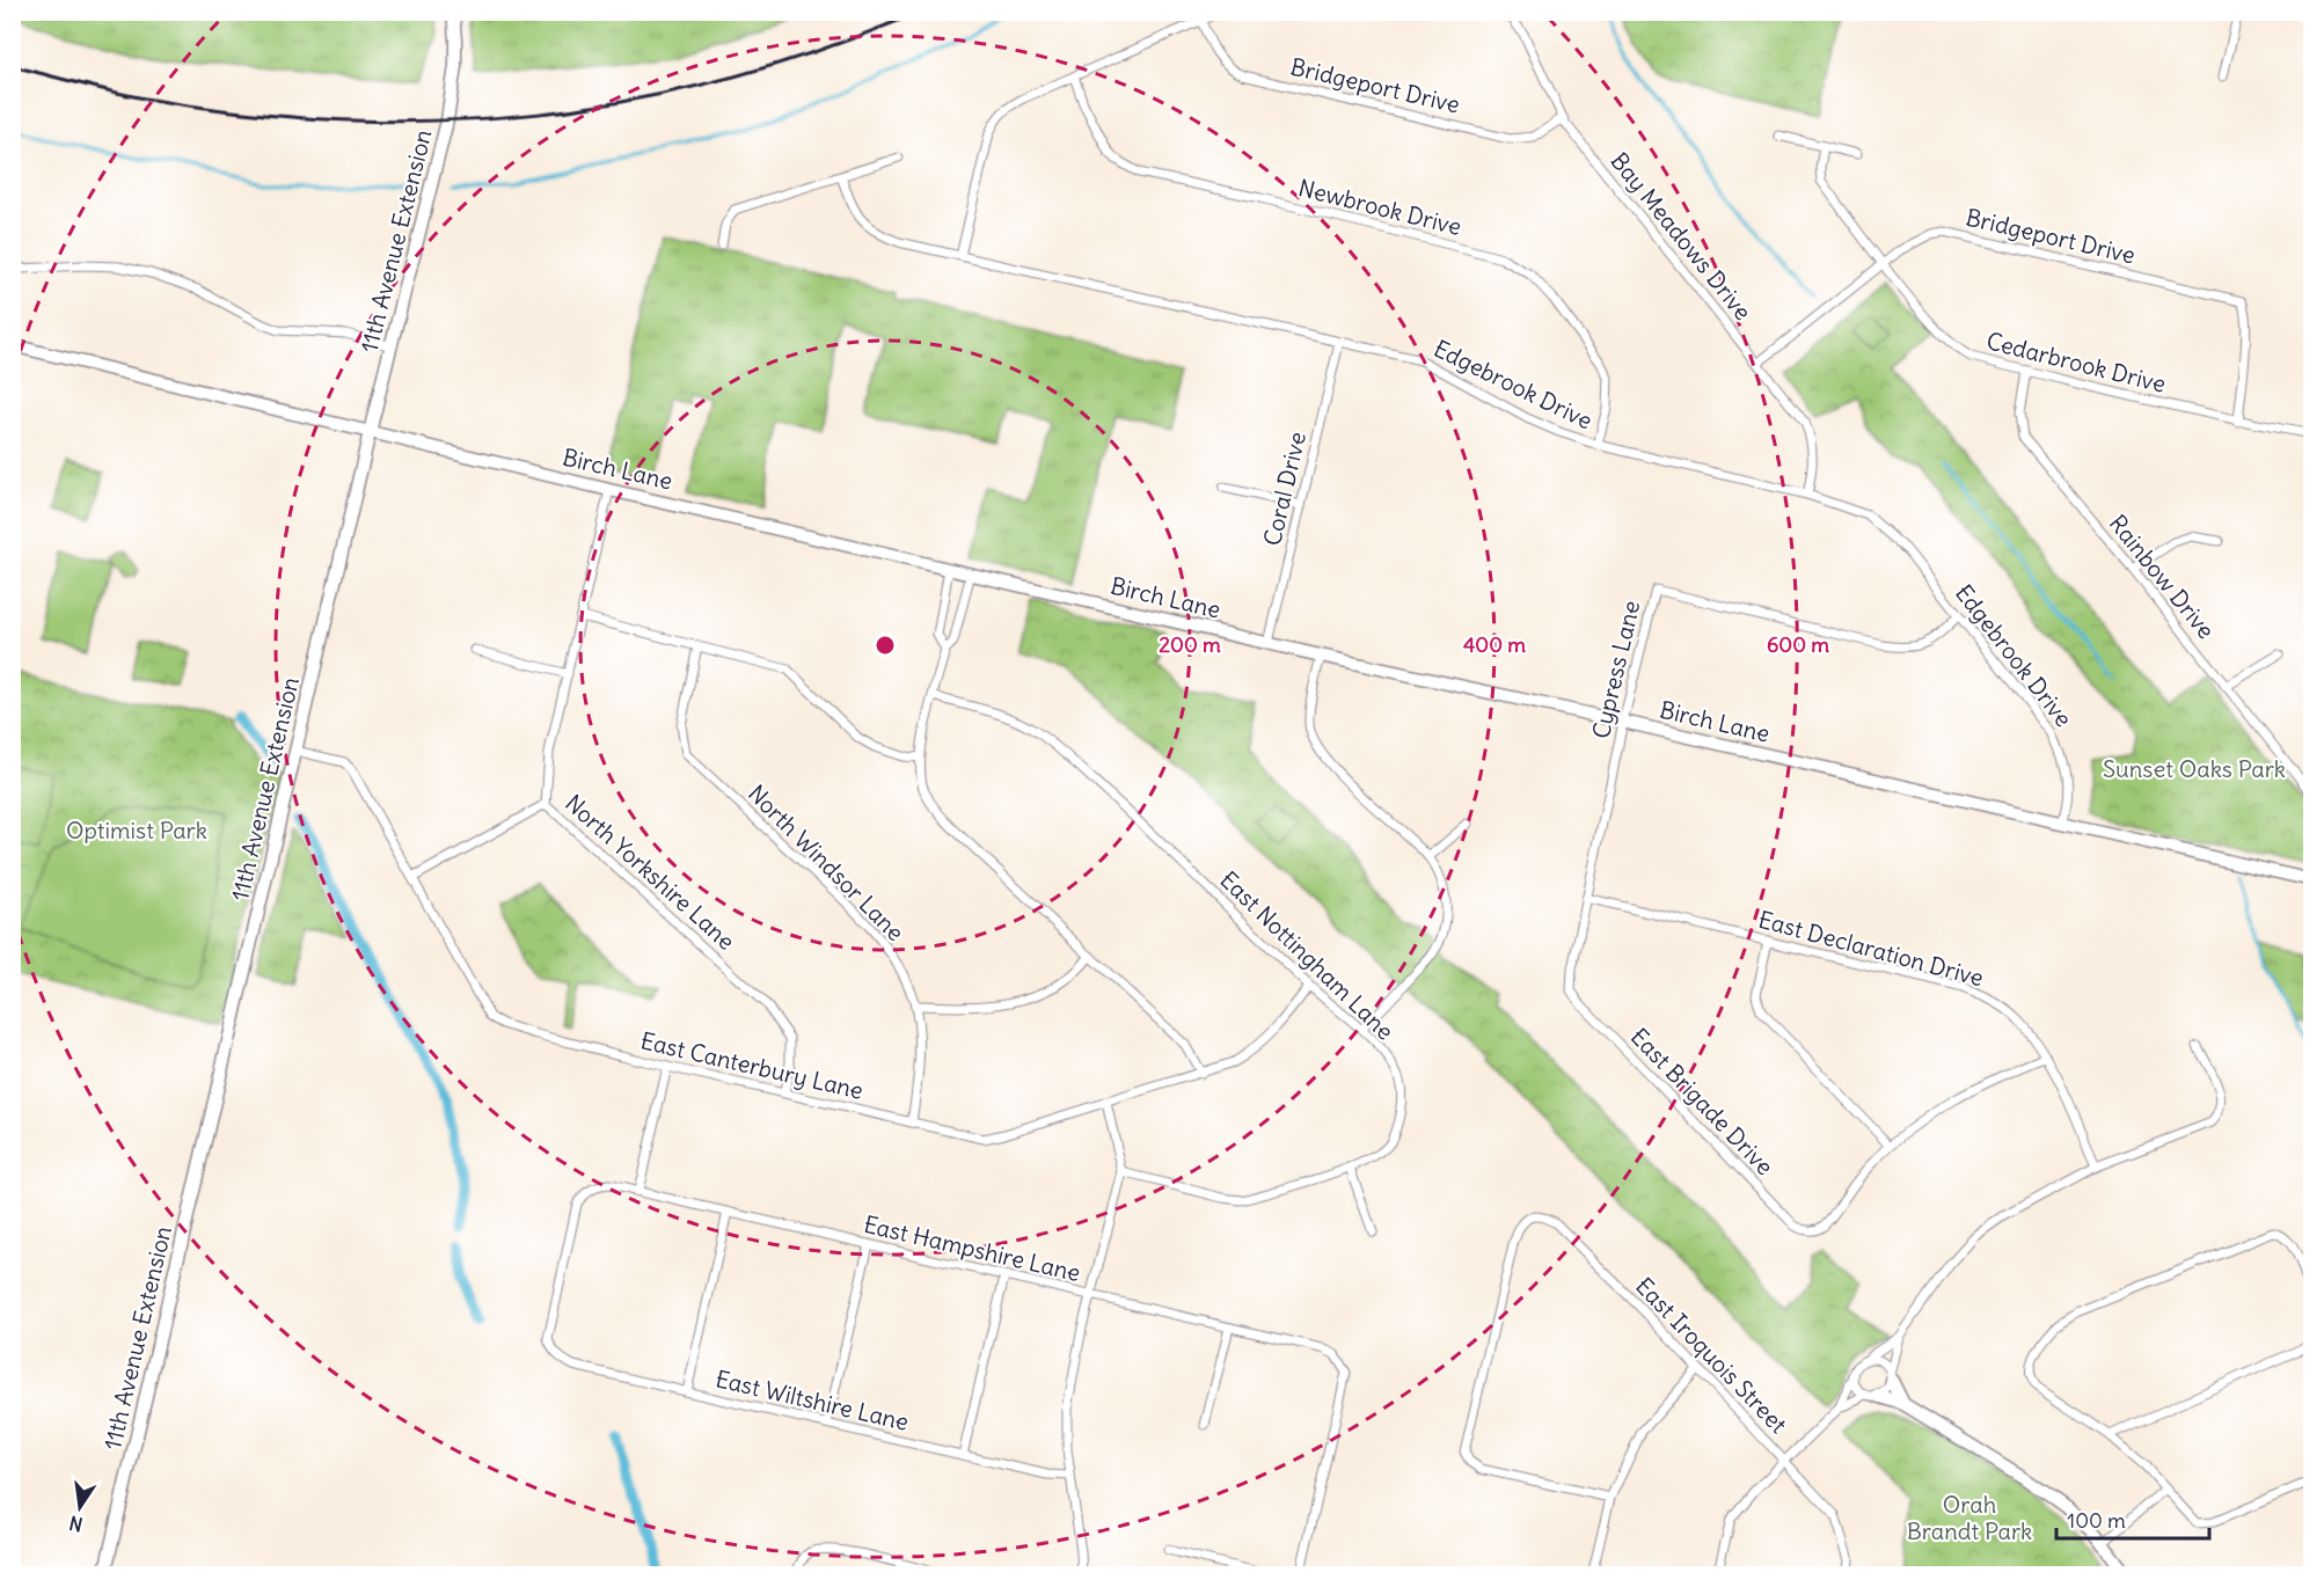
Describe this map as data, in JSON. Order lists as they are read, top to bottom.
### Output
{
  "streets": {
    "street": [
      "Bridgeport Drive",
      "Newbrook Drive",
      "Bay Meadows Drive",
      "11th Avenue Extension",
      "Cedarbrook Drive",
      "Edgebrook Drive",
      "Birch Lane",
      "Coral Drive",
      "Rainbow Drive",
      "Cypress Lane",
      "North Windsor Lane",
      "North Yorkshire Lane",
      "East Declaration Drive",
      "East Nottingham Lane",
      "East Canterbury Lane",
      "East Brigade Drive",
      "East Hampshire Lane",
      "East Iroquois Street",
      "East Wiltshire Lane"
    ]
  },
  "crossings": [
    ["Bridgeport Drive", "Bay Meadows Drive"],
    ["Bridgeport Drive", "Cedarbrook Drive"],
    ["Newbrook Drive", "Edgebrook Drive"],
    ["Bay Meadows Drive", "Edgebrook Drive"],
    ["11th Avenue Extension", "Birch Lane"],
    ["11th Avenue Extension", "East Canterbury Lane"],
    ["Cedarbrook Drive", "Rainbow Drive"],
    ["Edgebrook Drive", "Birch Lane"],
    ["Edgebrook Drive", "Coral Drive"],
    ["Edgebrook Drive", "Cypress Lane"],
    ["Birch Lane", "Coral Drive"],
    ["Birch Lane", "Cypress Lane"],
    ["Birch Lane", "North Yorkshire Lane"],
    ["Cypress Lane", "East Declaration Drive"],
    ["Cypress Lane", "East Brigade Drive"],
    ["North Windsor Lane", "East Canterbury Lane"],
    ["North Yorkshire Lane", "East Canterbury Lane"],
    ["East Nottingham Lane", "East Canterbury Lane"],
    ["East Hampshire Lane", "East Wiltshire Lane"]
  ],
  "parks": ["Sunset Oaks Park", "Optimist Park", "Orah Brandt Park"],
  "scale_bar": "100 m",
  "north": "bottom",
  "rings": ["200 m", "400 m", "600 m"]
}
